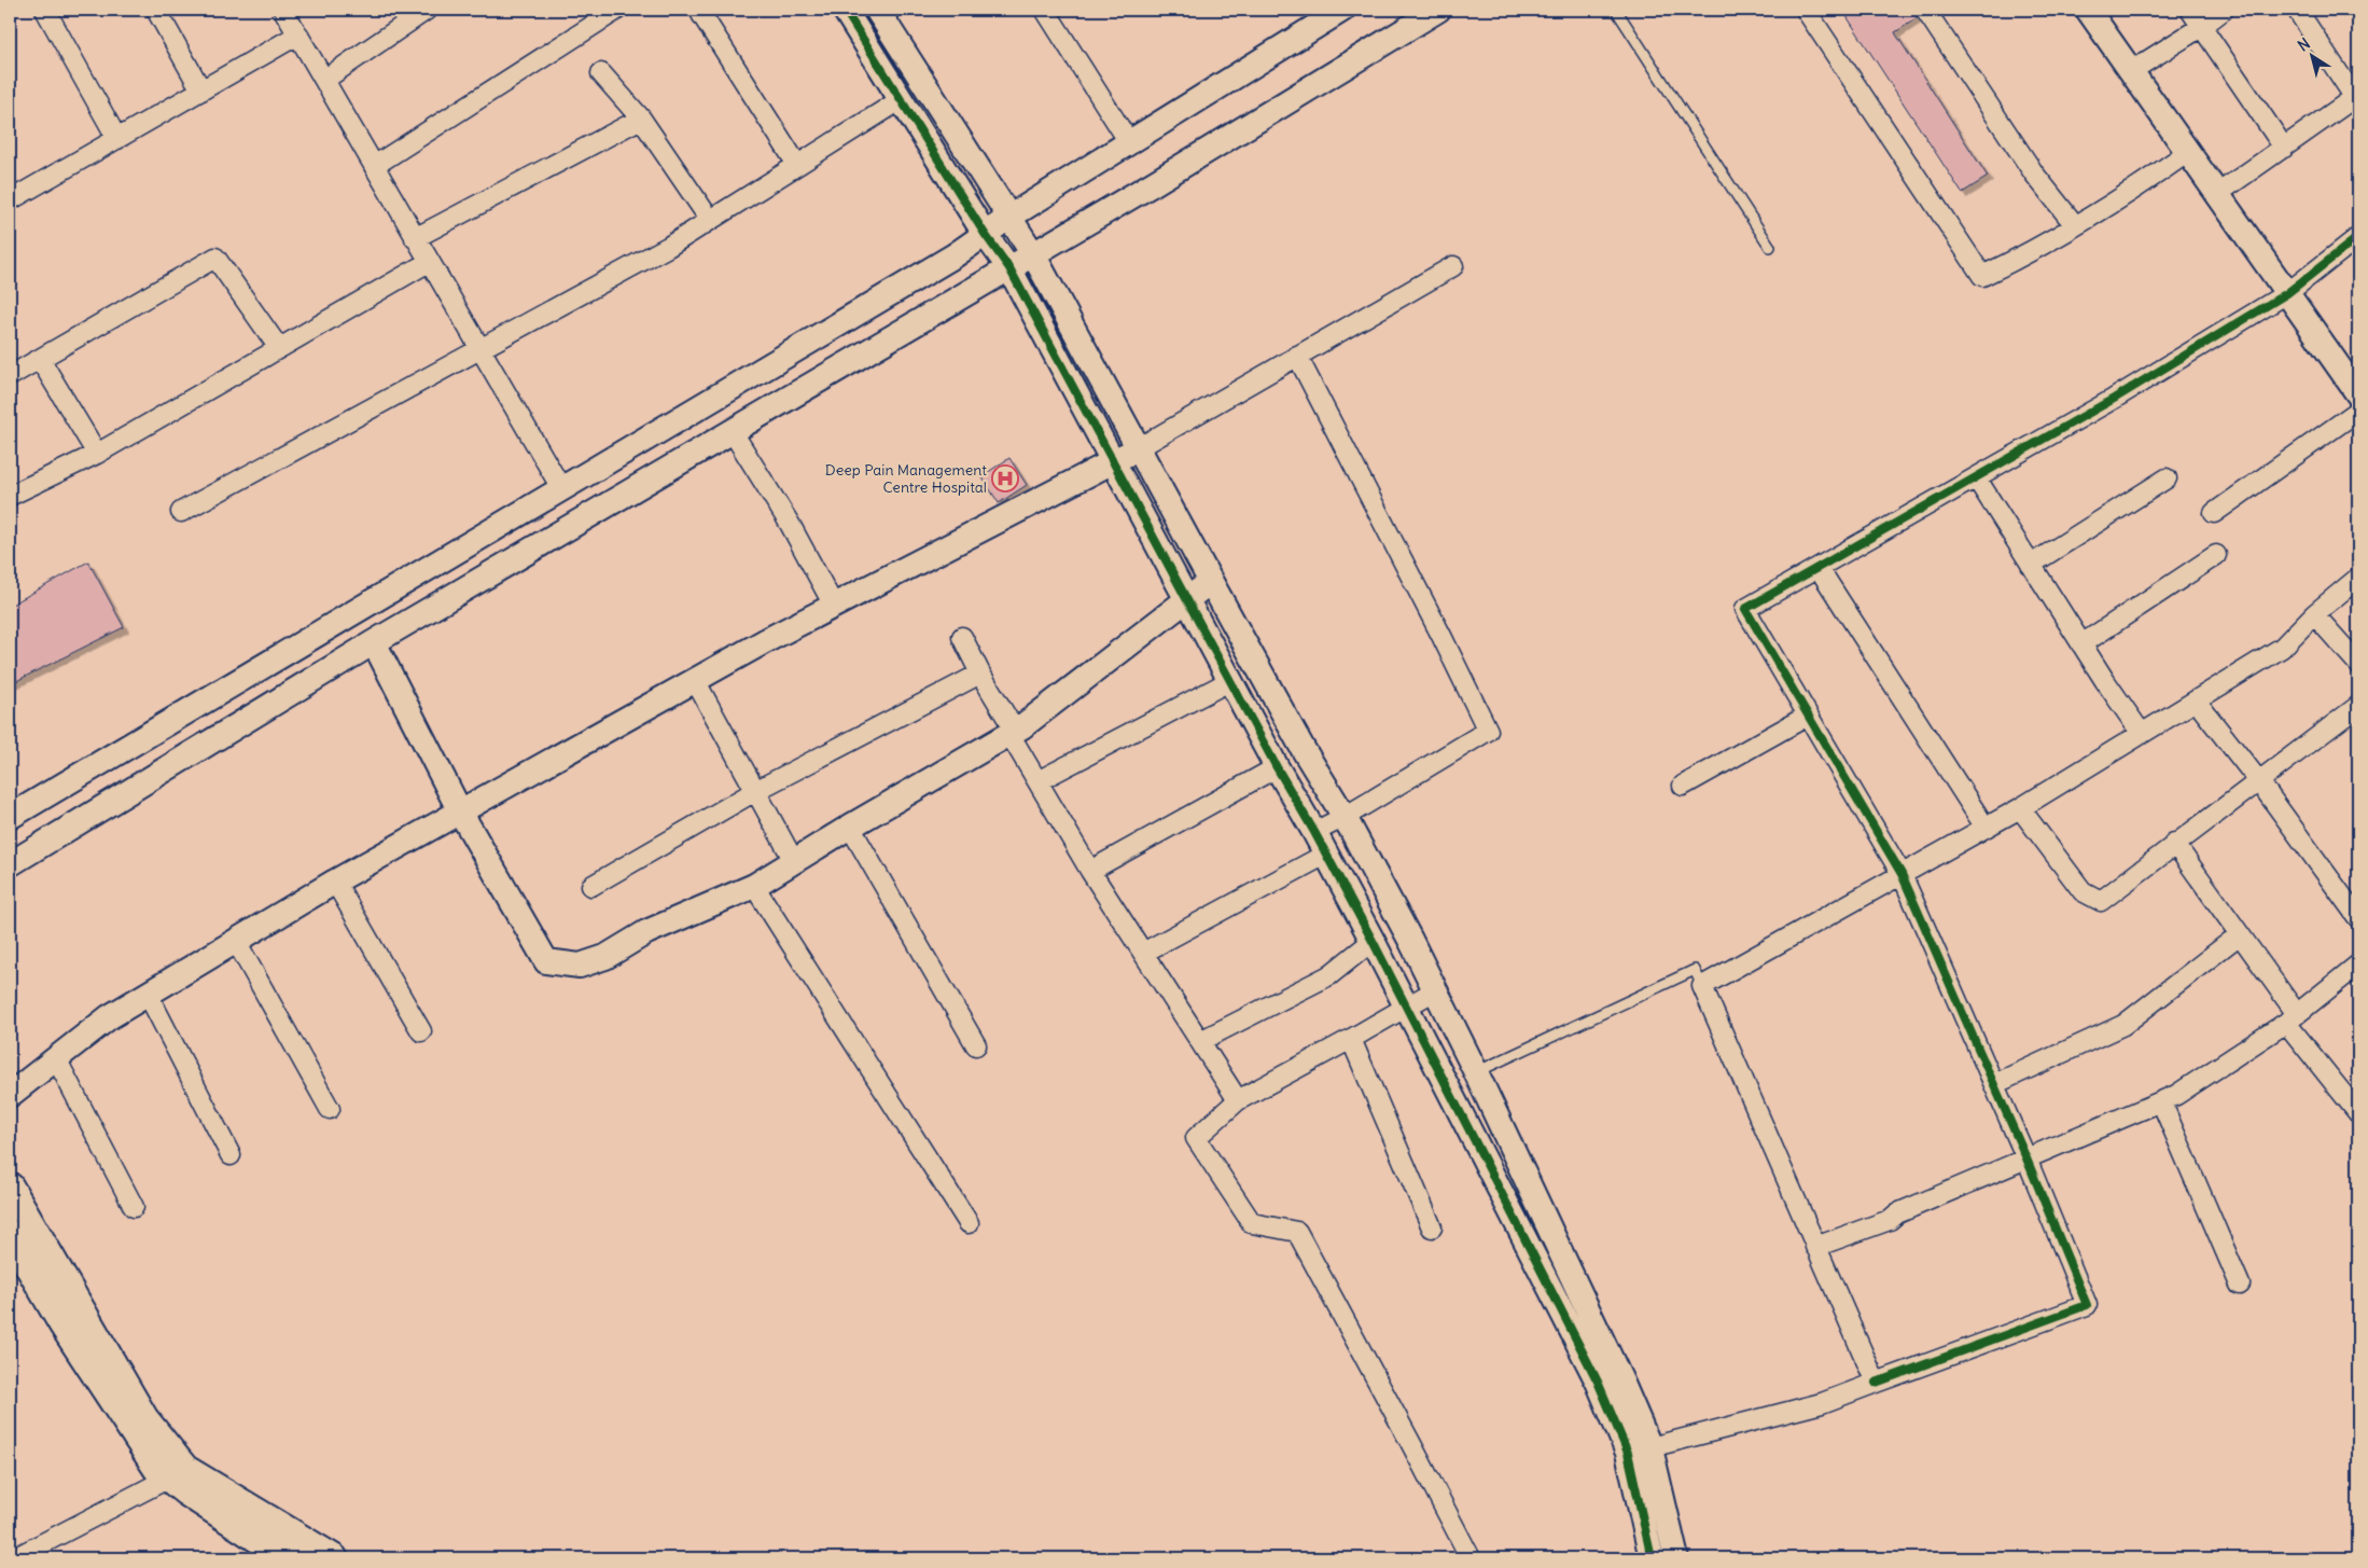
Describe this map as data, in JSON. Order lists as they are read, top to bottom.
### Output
{
  "places": {
    "hospital": ["Deep Pain Management Centre Hospital"]
  },
  "north": "top left"
}
